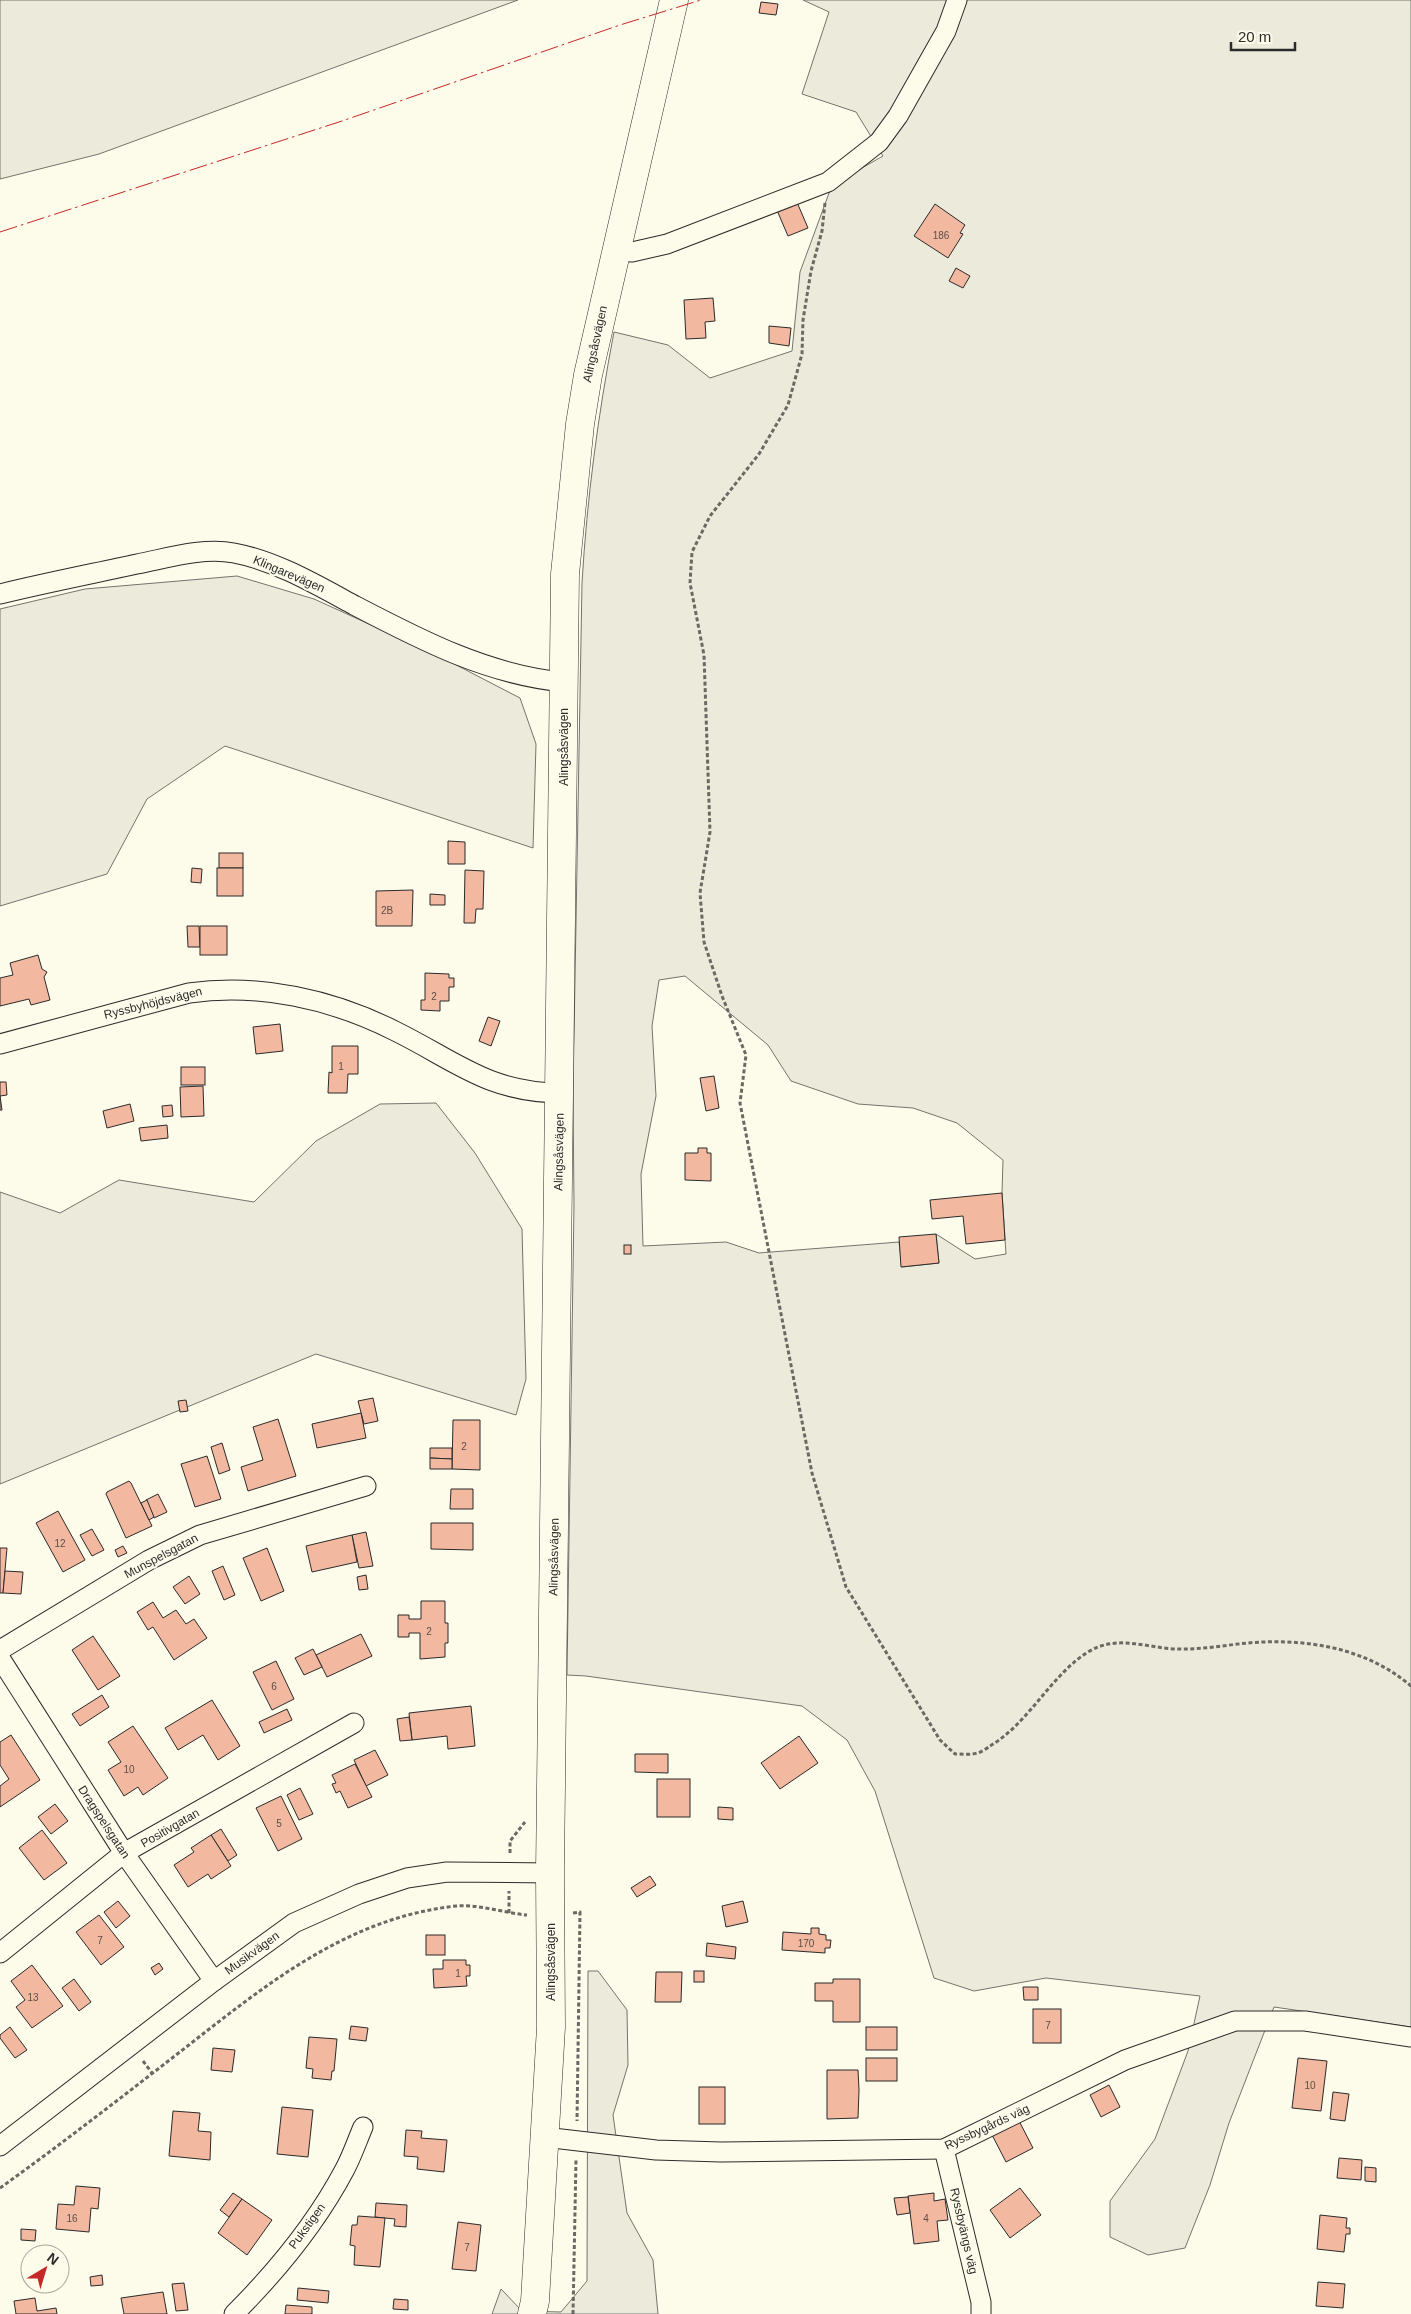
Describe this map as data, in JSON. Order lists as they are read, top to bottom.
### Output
{
  "streets": {
    "main road": ["Alingsåsvägen"],
    "street": [
      "Klingarevägen",
      "Ryssbyhöjdsvägen",
      "Munspelsgatan",
      "Dragspelsgatan",
      "Positivgatan",
      "Musikvägen",
      "Ryssbygårds väg",
      "Pukstigen",
      "Ryssbyängs väg"
    ]
  },
  "crossings": [
    ["Alingsåsvägen", "Klingarevägen"],
    ["Alingsåsvägen", "Ryssbyhöjdsvägen"],
    ["Alingsåsvägen", "Musikvägen"],
    ["Alingsåsvägen", "Ryssbygårds väg"],
    ["Dragspelsgatan", "Positivgatan"],
    ["Dragspelsgatan", "Musikvägen"],
    ["Ryssbygårds väg", "Ryssbyängs väg"]
  ],
  "house_numbers": [
    "186",
    "2B",
    "2",
    "1",
    "2",
    "12",
    "2",
    "6",
    "10",
    "5",
    "7",
    "170",
    "1",
    "13",
    "7",
    "10",
    "16",
    "4",
    "7"
  ],
  "scale_bar": "20 m",
  "north": "top right"
}
